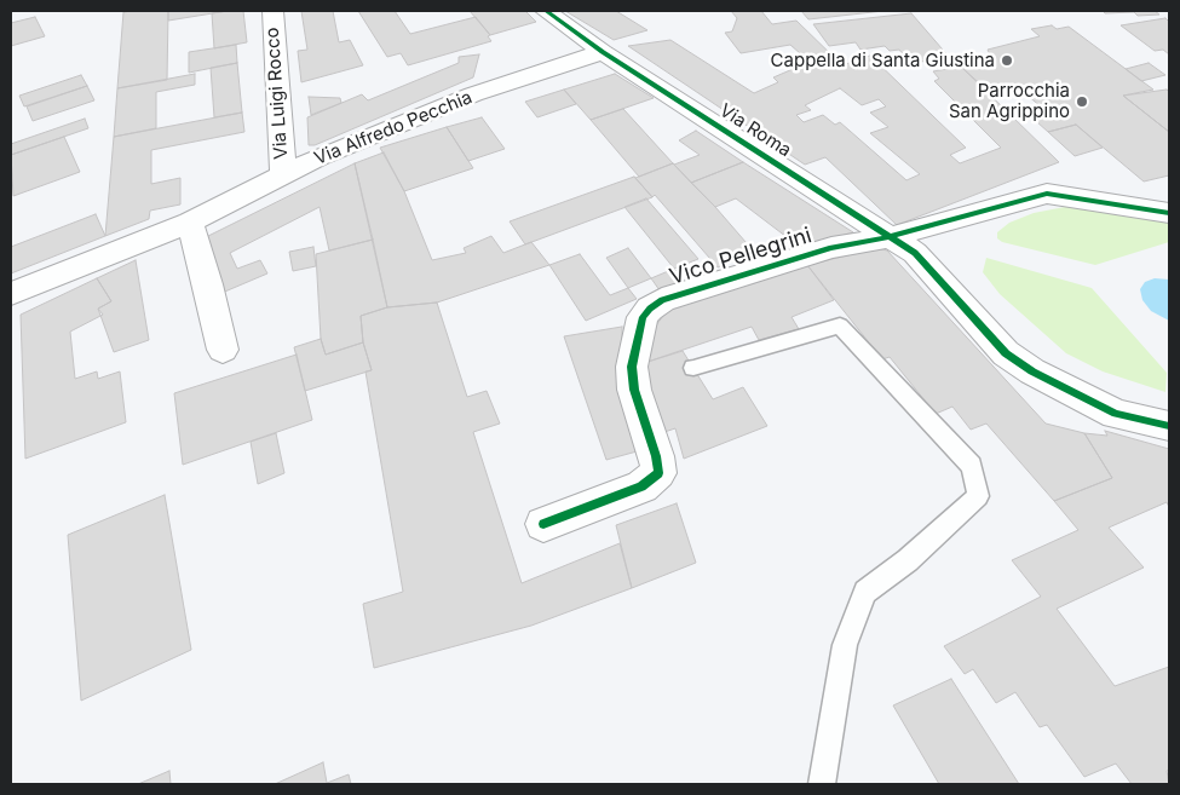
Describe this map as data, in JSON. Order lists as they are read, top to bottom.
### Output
{
  "streets": {
    "street": [
      "Via Luigi Rocco",
      "Via Alfredo Pecchia",
      "Via Roma",
      "Vico Pellegrini"
    ]
  },
  "crossings": [
    ["Via Luigi Rocco", "Via Alfredo Pecchia"],
    ["Via Alfredo Pecchia", "Via Roma"],
    ["Via Roma", "Vico Pellegrini"]
  ],
  "places": ["Cappella di Santa Giustina", "Parrocchia San Agrippino"]
}
